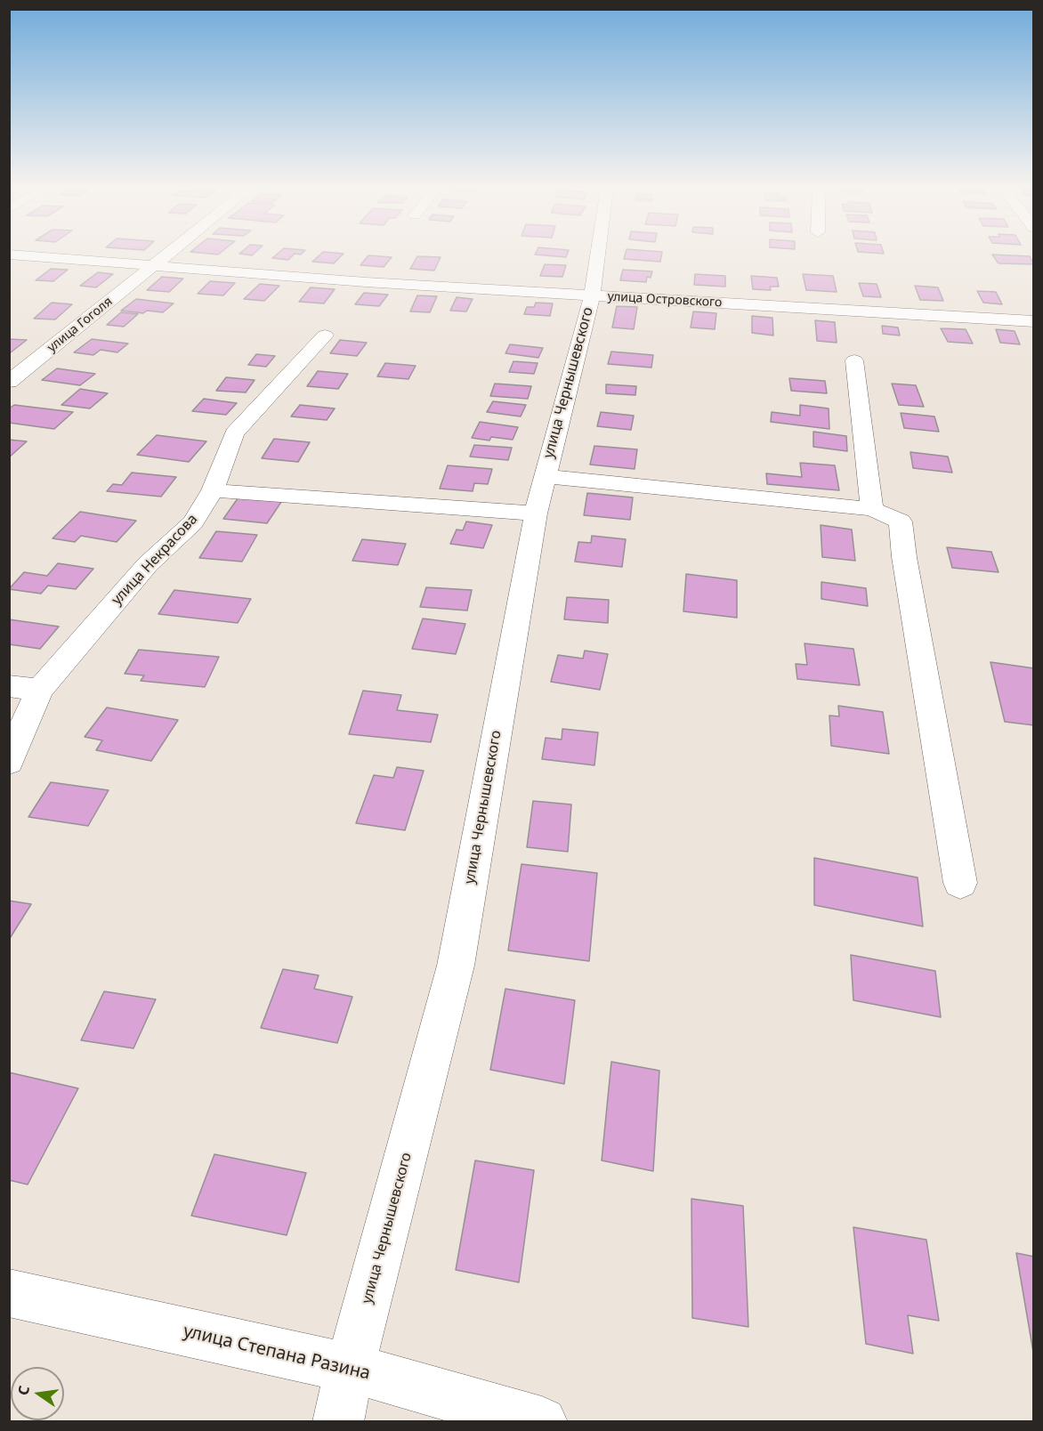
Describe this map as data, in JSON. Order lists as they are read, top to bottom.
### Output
{
  "streets": {
    "street": [
      "улица Островского",
      "улица Гоголя",
      "улица Чернышевского",
      "улица Некрасова",
      "улица Степана Разина"
    ]
  },
  "crossings": [
    ["улица Островского", "улица Гоголя"],
    ["улица Островского", "улица Чернышевского"],
    ["улица Чернышевского", "улица Степана Разина"]
  ],
  "north": "left"
}
